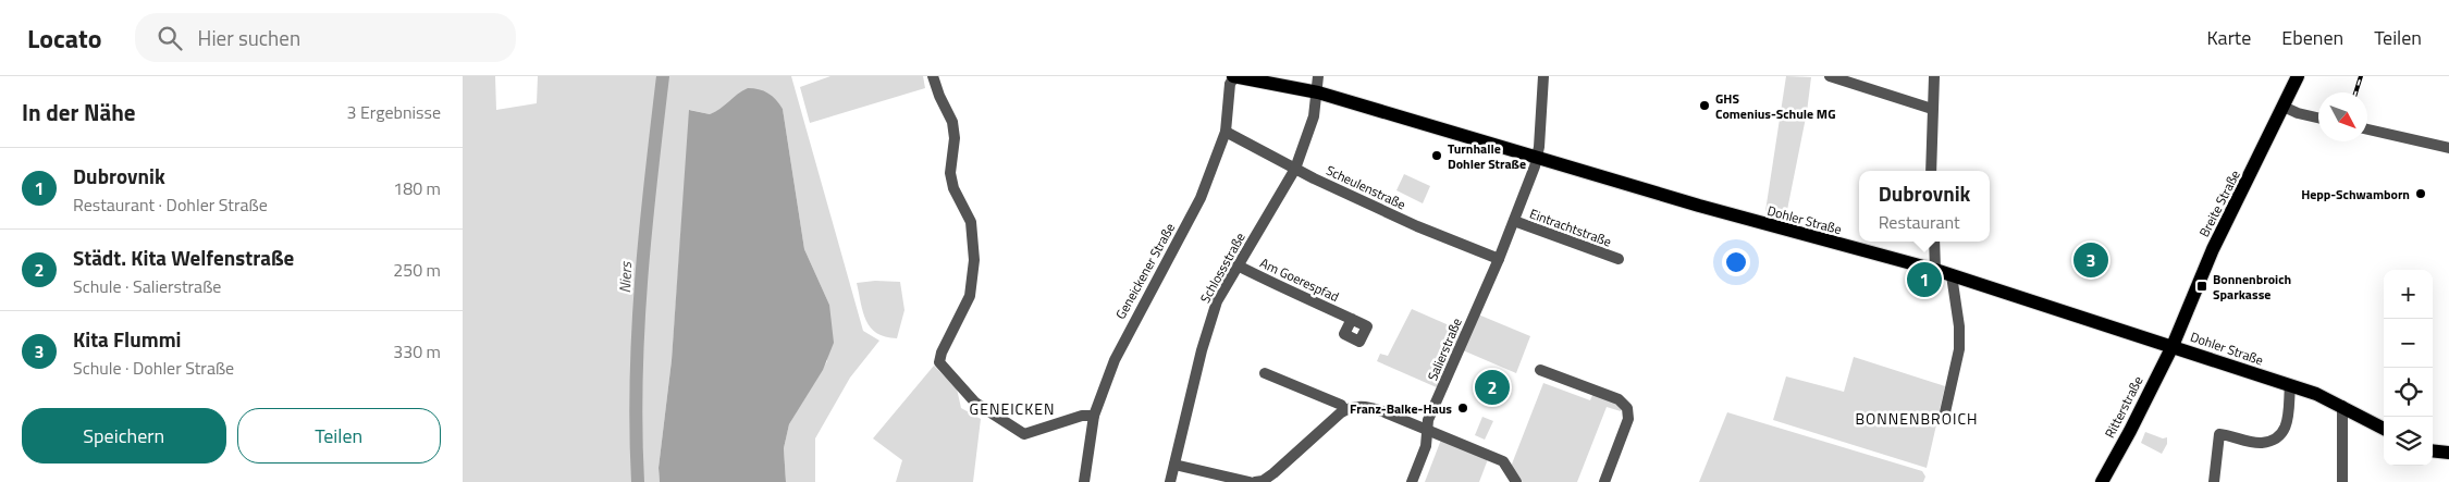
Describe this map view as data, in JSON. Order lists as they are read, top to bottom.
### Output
{
  "streets": {
    "main road": ["Breite Straße", "Dohler Straße", "Ritterstraße"],
    "street": [
      "Scheulenstraße",
      "Eintrachtstraße",
      "Schlossstraße",
      "Geneickener Straße",
      "Am Goerespfad",
      "Salierstraße"
    ]
  },
  "crossings": [
    ["Scheulenstraße", "Schlossstraße"],
    ["Scheulenstraße", "Geneickener Straße"],
    ["Scheulenstraße", "Salierstraße"],
    ["Breite Straße", "Dohler Straße"],
    ["Breite Straße", "Ritterstraße"],
    ["Dohler Straße", "Schlossstraße"],
    ["Dohler Straße", "Geneickener Straße"],
    ["Dohler Straße", "Salierstraße"],
    ["Dohler Straße", "Ritterstraße"],
    ["Eintrachtstraße", "Salierstraße"],
    ["Schlossstraße", "Am Goerespfad"]
  ],
  "districts": ["GENEICKEN", "BONNENBROICH"],
  "water": ["Niers"],
  "places": {
    "other": [
      "GHS Comenius-Schule MG",
      "Turnhalle Dohler Straße",
      "Hepp-Schwamborn",
      "Franz-Balke-Haus"
    ],
    "transit": ["Bonnenbroich Sparkasse"]
  },
  "north": "bottom right",
  "page": {
    "header": "Locato",
    "search": "Hier suchen",
    "nav": ["Karte", "Ebenen", "Teilen"],
    "heading": ["In der Nähe", "3 Ergebnisse"],
    "list": [
      {
        "mark": "1",
        "name": "Dubrovnik",
        "note": "Restaurant · Dohler Straße",
        "value": "180 m"
      },
      {
        "mark": "2",
        "name": "Städt. Kita Welfenstraße",
        "note": "Schule · Salierstraße",
        "value": "250 m"
      },
      {
        "mark": "3",
        "name": "Kita Flummi",
        "note": "Schule · Dohler Straße",
        "value": "330 m"
      }
    ],
    "popup": ["Dubrovnik", "Restaurant"],
    "pins": ["3", "1", "2"],
    "map_buttons": ["+", "−"],
    "buttons": ["Speichern", "Teilen"]
  }
}
